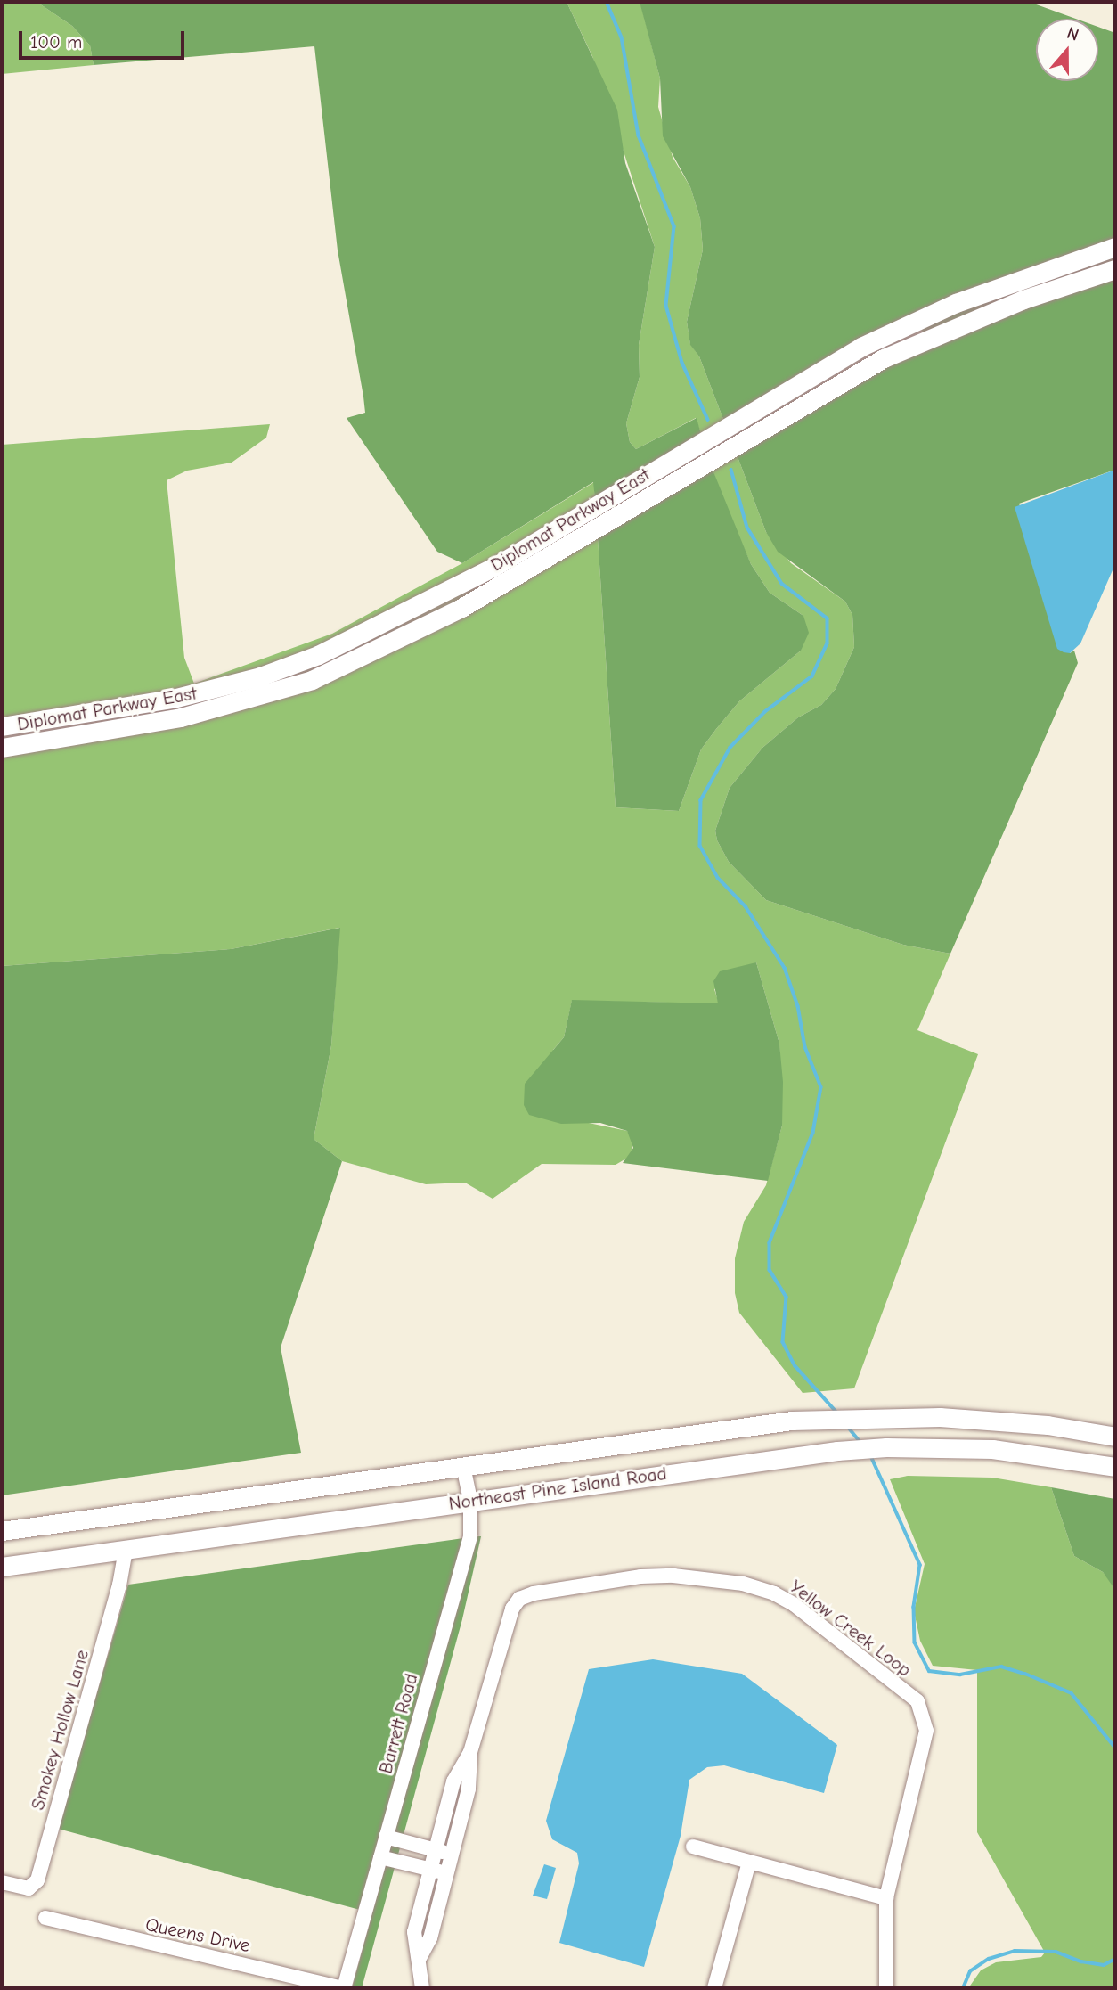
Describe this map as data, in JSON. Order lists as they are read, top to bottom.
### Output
{
  "streets": {
    "main road": ["Diplomat Parkway East", "Northeast Pine Island Road"],
    "street": [
      "Yellow Creek Loop",
      "Barrett Road",
      "Smokey Hollow Lane",
      "Queens Drive"
    ]
  },
  "crossings": [
    ["Northeast Pine Island Road", "Barrett Road"],
    ["Northeast Pine Island Road", "Smokey Hollow Lane"],
    ["Barrett Road", "Queens Drive"]
  ],
  "scale_bar": "100 m",
  "north": "top"
}
